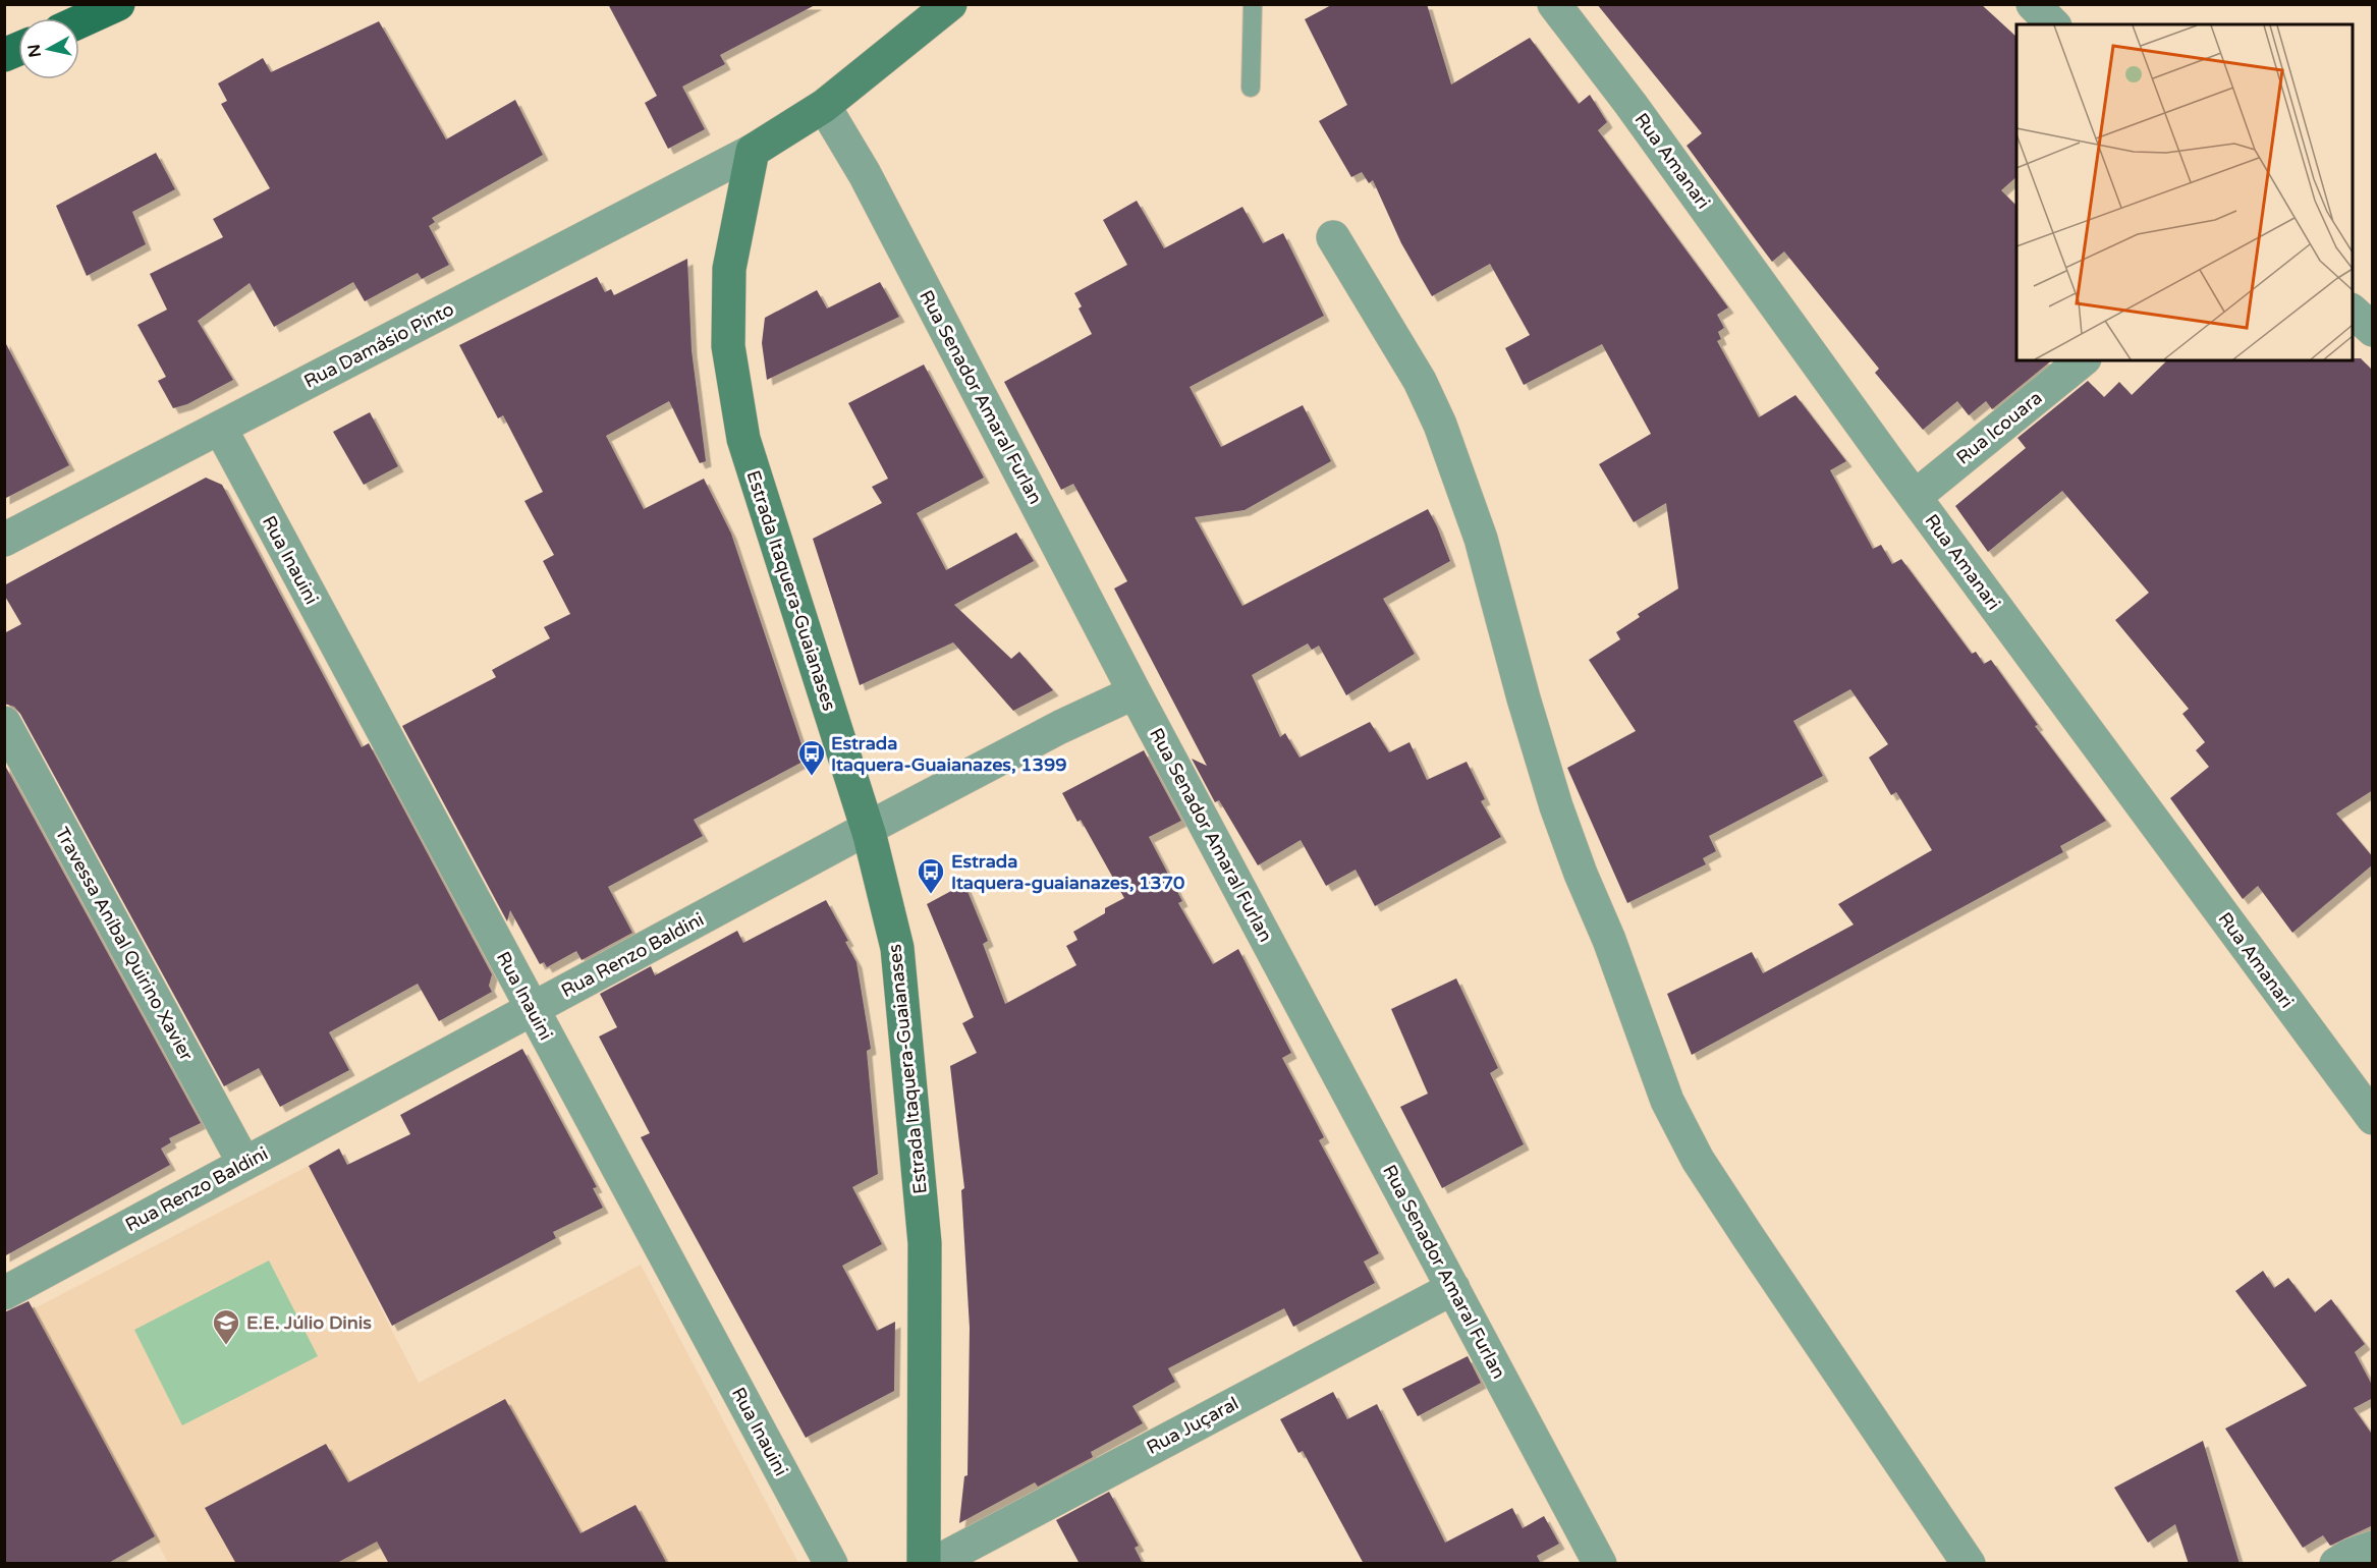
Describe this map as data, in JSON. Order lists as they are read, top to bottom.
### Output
{
  "streets": {
    "main road": ["Estrada Itaquera-Guaianases"],
    "street": [
      "Rua Amanari",
      "Rua Damásio Pinto",
      "Rua Senador Amaral Furlan",
      "Rua Icouara",
      "Rua Inauini",
      "Travessa Aníbal Quirino Xavier",
      "Rua Renzo Baldini",
      "Rua Juçaral"
    ]
  },
  "crossings": [
    ["Rua Amanari", "Rua Icouara"],
    ["Rua Damásio Pinto", "Rua Inauini"],
    ["Rua Damásio Pinto", "Estrada Itaquera-Guaianases"],
    ["Rua Senador Amaral Furlan", "Rua Renzo Baldini"],
    ["Rua Senador Amaral Furlan", "Rua Juçaral"],
    ["Rua Inauini", "Rua Renzo Baldini"],
    ["Estrada Itaquera-Guaianases", "Rua Renzo Baldini"],
    ["Travessa Aníbal Quirino Xavier", "Rua Renzo Baldini"]
  ],
  "places": {
    "bus stop": ["Estrada Itaquera-Guaianazes, 1399", "Estrada Itaquera-guaianazes, 1370"],
    "school or university": ["E.E. Júlio Dinis"]
  },
  "north": "left"
}
